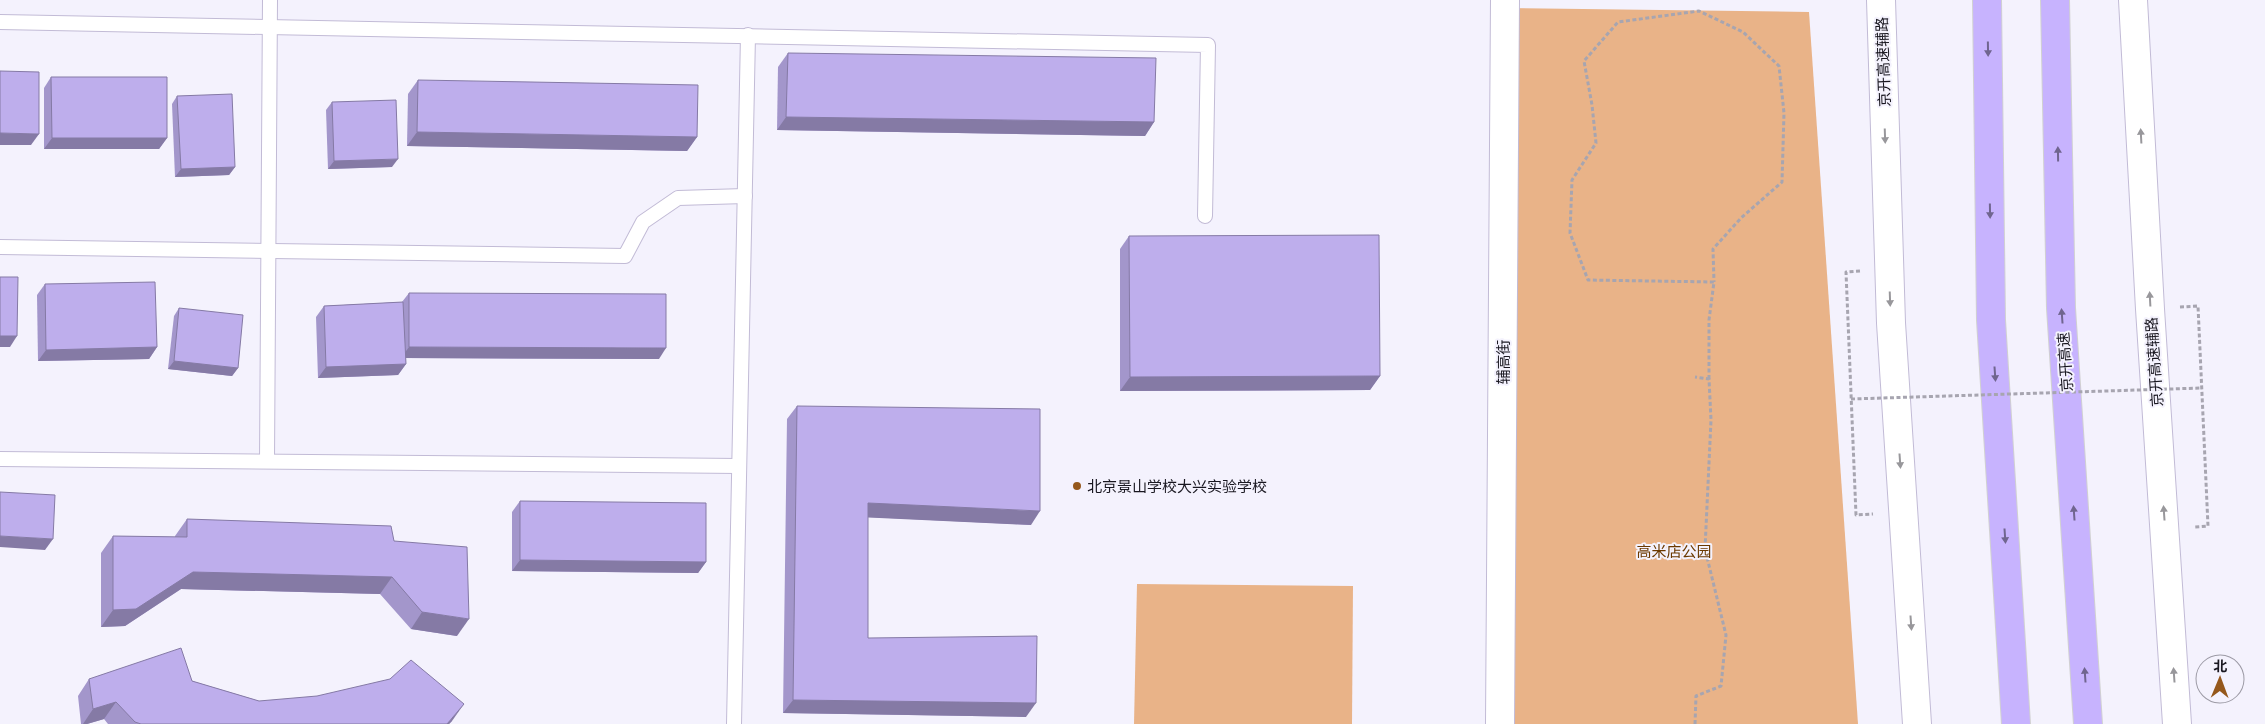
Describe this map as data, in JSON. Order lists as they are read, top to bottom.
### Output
{
  "streets": {
    "highway": ["京开高速"],
    "main road": ["京开高速辅路", "辅高街"]
  },
  "parks": ["高米店公园"],
  "places": ["北京景山学校大兴实验学校"],
  "north": "top"
}
